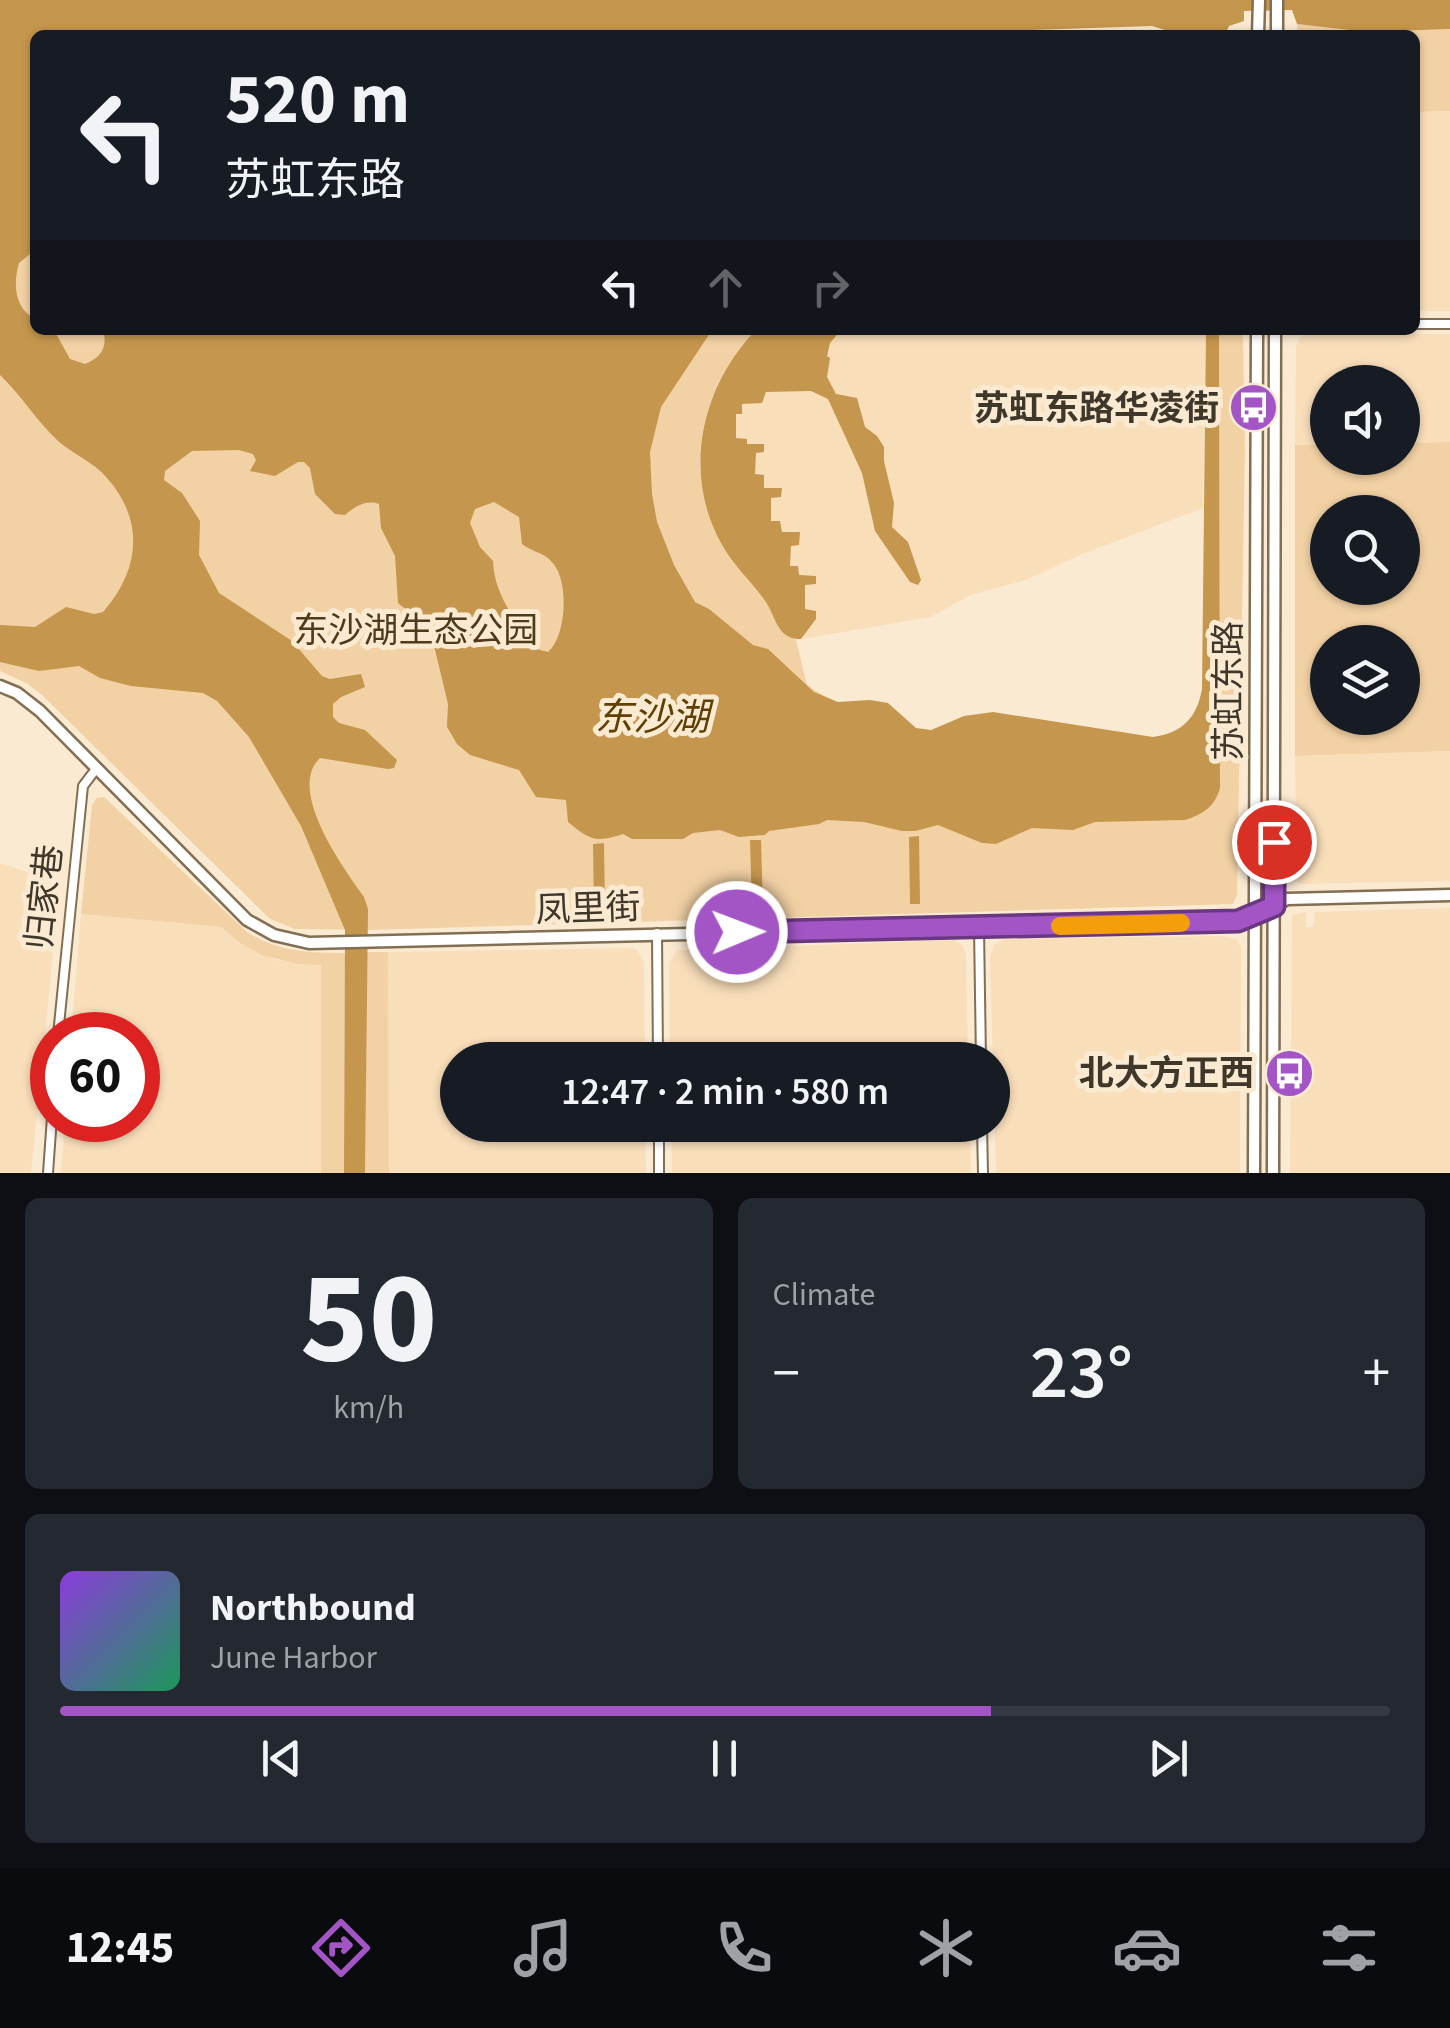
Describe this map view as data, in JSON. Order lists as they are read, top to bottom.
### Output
{
  "streets": {
    "main road": ["苏虹东路", "凤里街"],
    "street": ["归家巷"]
  },
  "crossings": [
    ["苏虹东路", "凤里街"],
    ["归家巷", "凤里街"]
  ],
  "water": ["东沙湖"],
  "parks": ["东沙湖生态公园"],
  "places": {
    "bus stop": ["苏虹东路华凌街", "北大方正西"]
  },
  "page": {
    "turn": ["520 m", "苏虹东路"],
    "limit": "60",
    "trip": "12:47 · 2 min · 580 m",
    "tile": [
      ["50", "km/h"],
      "Climate"
    ],
    "heat": ["−", "23°", "+"],
    "song": ["Northbound", "June Harbor"],
    "tabs": "12:45"
  }
}
